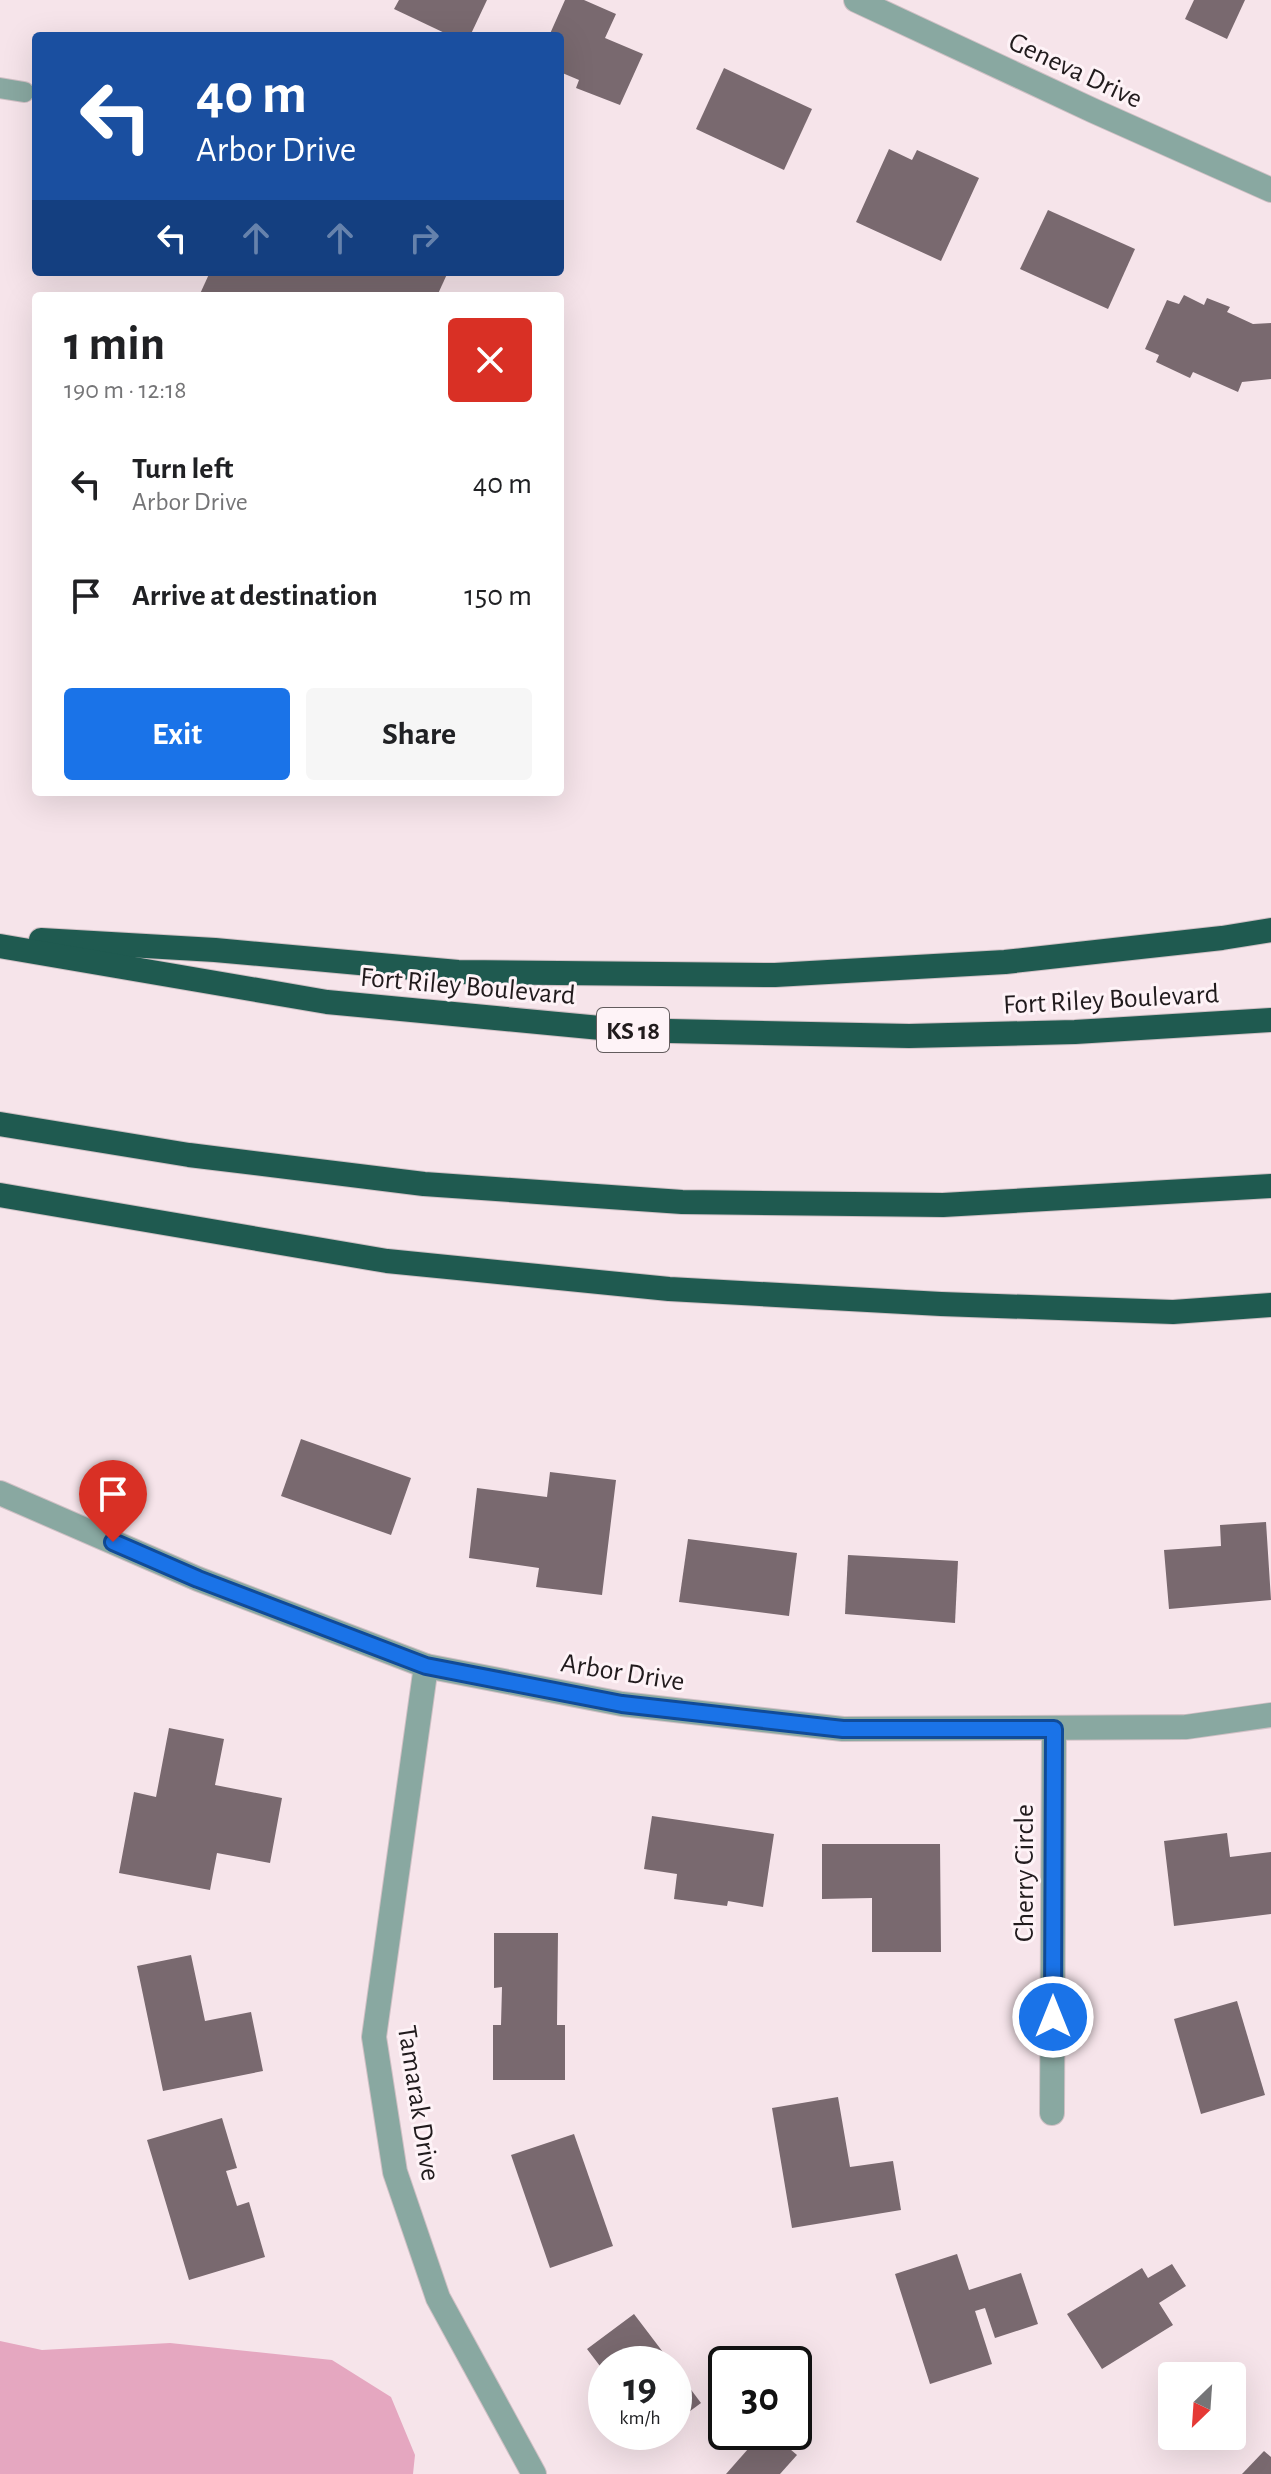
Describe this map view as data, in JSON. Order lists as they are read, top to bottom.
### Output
{
  "streets": {
    "highway": ["Fort Riley Boulevard", "KS 18"],
    "street": [
      "Geneva Drive",
      "Arbor Drive",
      "Cherry Circle",
      "Tamarak Drive"
    ]
  },
  "crossings": [
    ["Arbor Drive", "Cherry Circle"],
    ["Arbor Drive", "Tamarak Drive"]
  ],
  "north": "bottom left",
  "page": {
    "turn": ["40 m", "Arbor Drive"],
    "heading": ["1 min", "190 m · 12:18"],
    "list": [
      {
        "name": "Turn left",
        "note": "Arbor Drive",
        "value": "40 m"
      },
      {
        "name": "Arrive at destination",
        "value": "150 m"
      }
    ],
    "buttons": ["Exit", "Share"],
    "speed": "19 km/h",
    "limit": "30"
  }
}
